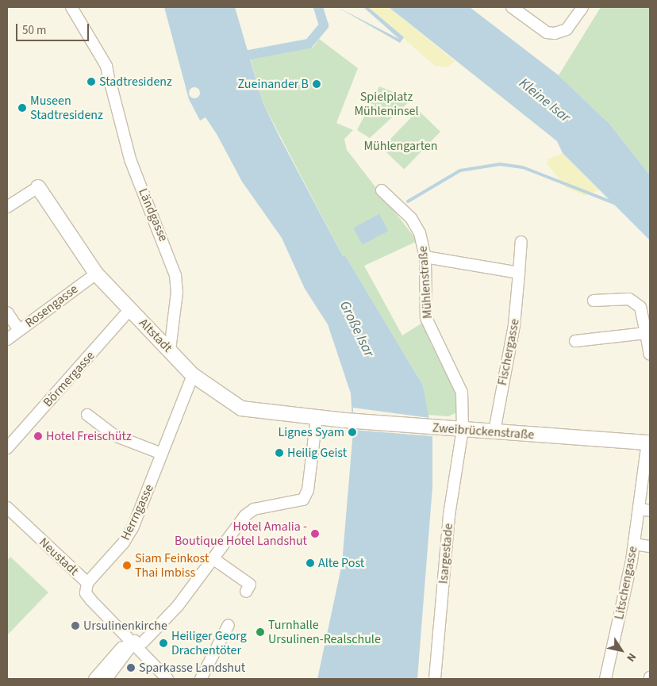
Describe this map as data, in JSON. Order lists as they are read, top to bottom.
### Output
{
  "streets": {
    "street": [
      "Ländgasse",
      "Mühlenstraße",
      "Rosengasse",
      "Altstadt",
      "Fischergasse",
      "Börmergasse",
      "Zweibrückenstraße",
      "Herrngasse",
      "Isargestade",
      "Neustadt",
      "Litschengasse"
    ]
  },
  "crossings": [
    ["Ländgasse", "Altstadt"],
    ["Mühlenstraße", "Zweibrückenstraße"],
    ["Mühlenstraße", "Isargestade"],
    ["Rosengasse", "Altstadt"],
    ["Altstadt", "Börmergasse"],
    ["Altstadt", "Zweibrückenstraße"],
    ["Altstadt", "Herrngasse"],
    ["Fischergasse", "Zweibrückenstraße"],
    ["Zweibrückenstraße", "Isargestade"],
    ["Zweibrückenstraße", "Litschengasse"],
    ["Herrngasse", "Neustadt"]
  ],
  "water": ["Kleine Isar", "Große Isar"],
  "parks": ["Spielplatz Mühleninsel", "Mühlengarten"],
  "places": [
    "Stadtresidenz",
    "Zueinander B",
    "Museen Stadtresidenz",
    "Lignes Syam",
    "Hotel Freischütz",
    "Heilig Geist",
    "Hotel Amalia - Boutique Hotel Landshut",
    "Alte Post",
    "Siam Feinkost Thai Imbiss",
    "Ursulinenkirche",
    "Turnhalle Ursulinen-Realschule",
    "Heiliger Georg Drachentöter",
    "Sparkasse Landshut"
  ],
  "scale_bar": "50 m",
  "north": "bottom right"
}
